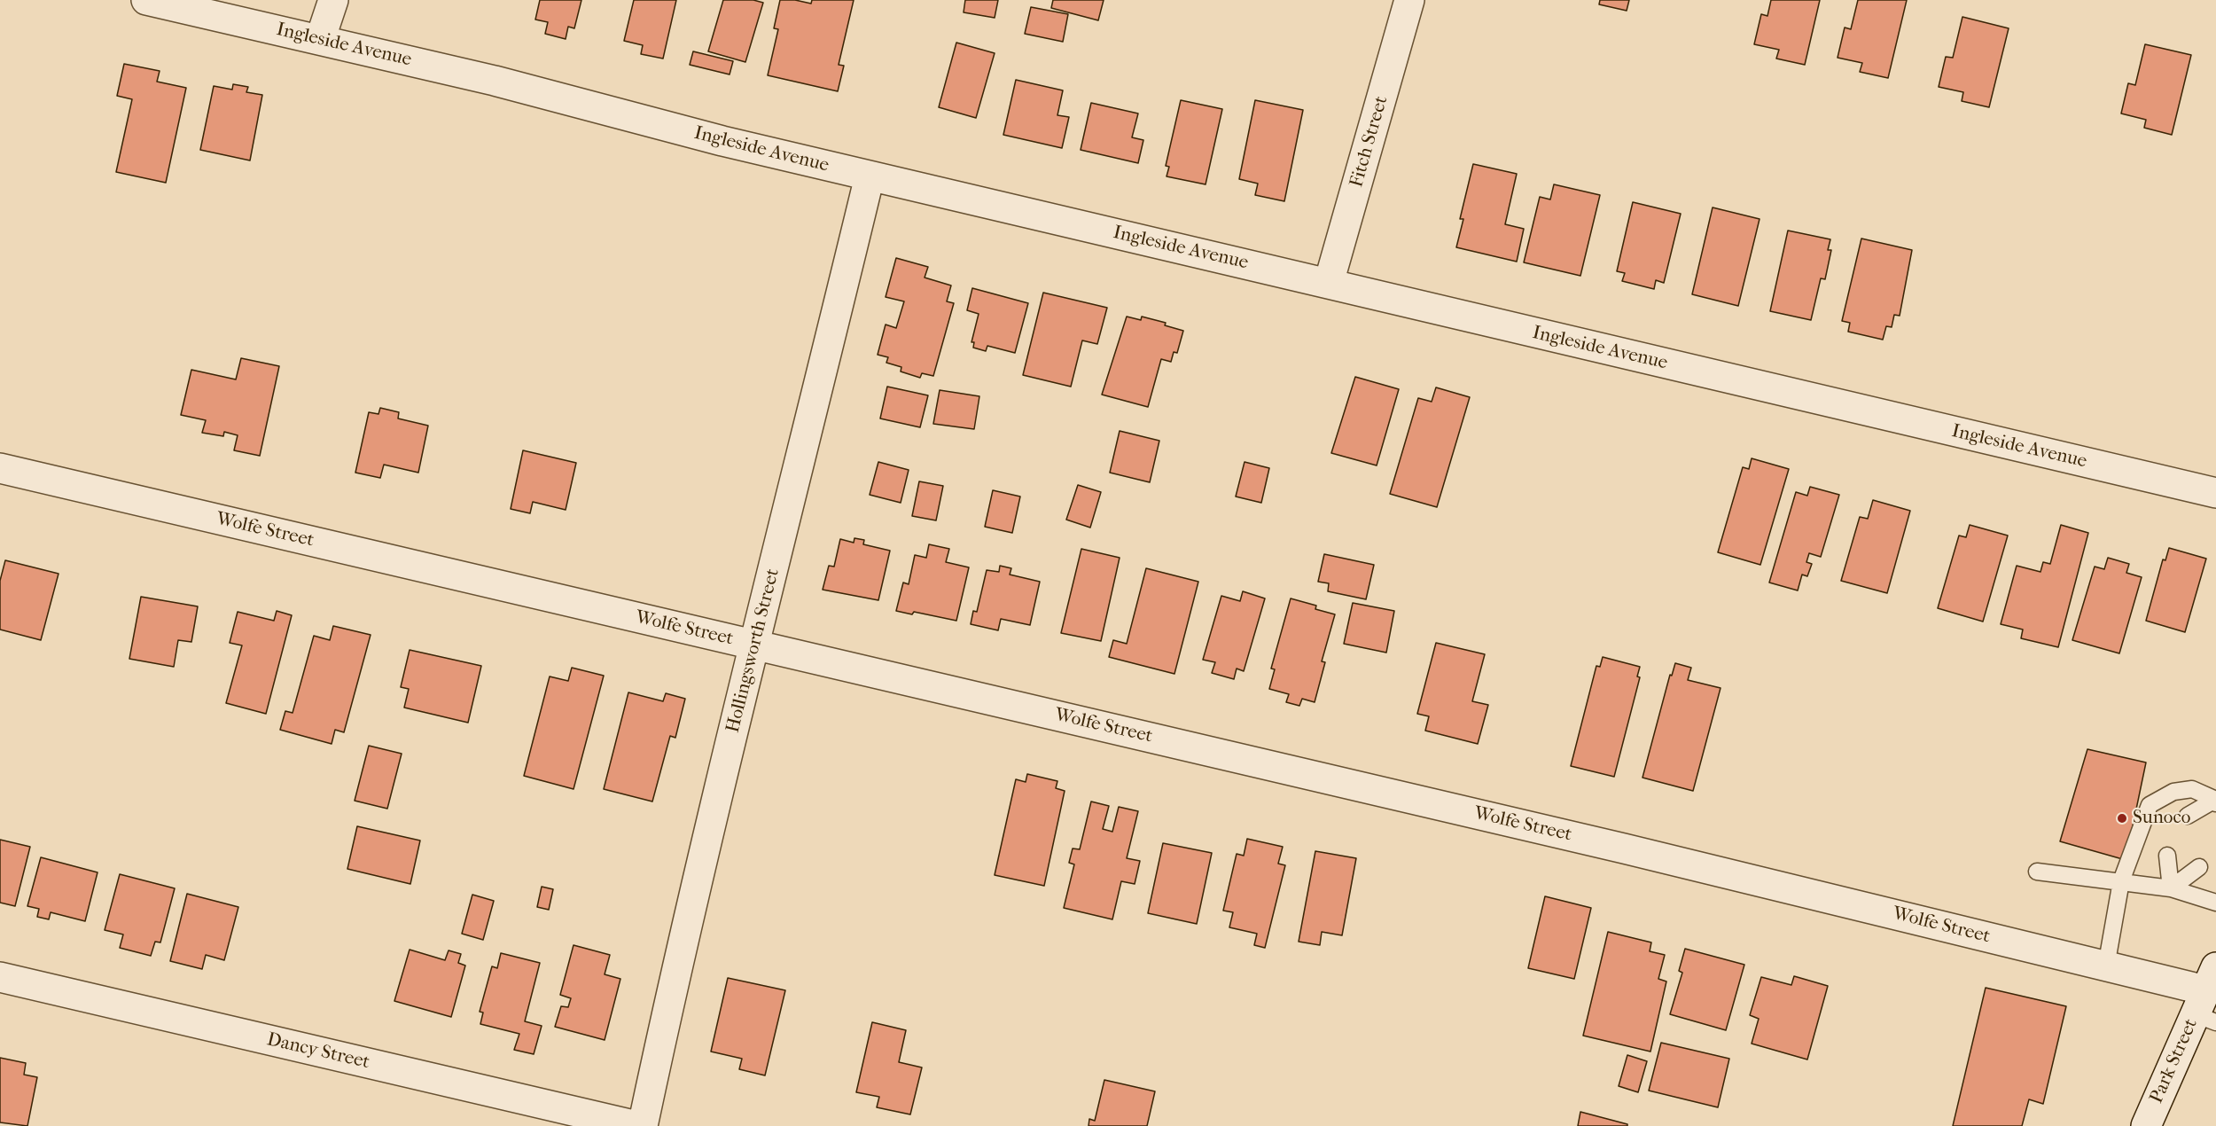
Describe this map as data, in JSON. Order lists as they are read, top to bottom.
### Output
{
  "streets": {
    "street": [
      "Ingleside Avenue",
      "Fitch Street",
      "Wolfe Street",
      "Hollingsworth Street",
      "Dancy Street",
      "Park Street"
    ]
  },
  "crossings": [
    ["Ingleside Avenue", "Fitch Street"],
    ["Ingleside Avenue", "Hollingsworth Street"],
    ["Wolfe Street", "Hollingsworth Street"],
    ["Wolfe Street", "Park Street"]
  ],
  "places": ["Sunoco"]
}
